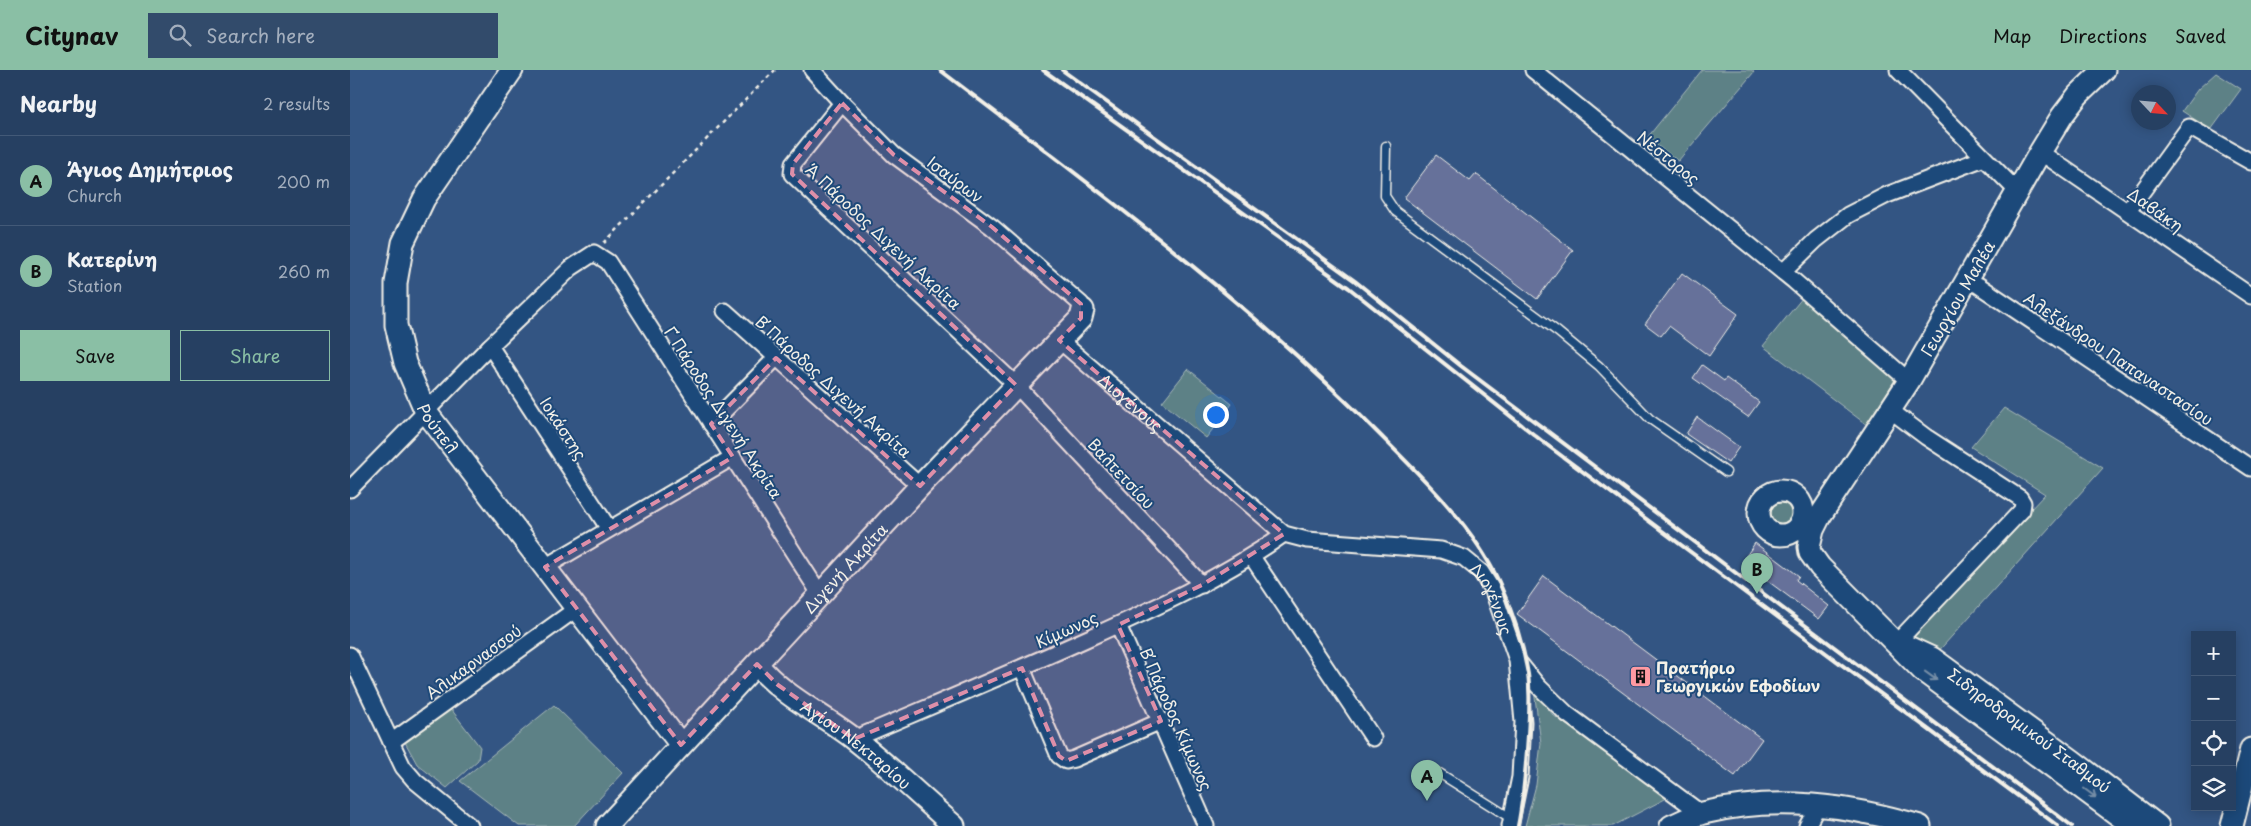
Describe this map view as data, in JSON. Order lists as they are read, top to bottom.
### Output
{
  "streets": {
    "street": [
      "Νέστορος",
      "Ισαύρων",
      "Δαβάκη",
      "Α΄ Πάροδος Διγενή Ακρίτα",
      "Γεωργίου Μαλέα",
      "Αλεξάνδρου Παπαναστασίου",
      "Β΄ Πάροδος Διγενή Ακρίτα",
      "Διογένους",
      "Γ΄ Πάροδος Διγενή Ακρίτα",
      "Ρούπελ",
      "Ιοκάστης",
      "Βαλτετσίου",
      "Διγενή Ακρίτα",
      "Κίμωνος",
      "Αλικαρνασσού",
      "Β΄ Πάροδος Κίμωνος",
      "Σιδηροδρομικού Σταθμού",
      "Αγίου Νεκταρίου"
    ]
  },
  "crossings": [
    ["Νέστορος", "Γεωργίου Μαλέα"],
    ["Ισαύρων", "Α΄ Πάροδος Διγενή Ακρίτα"],
    ["Ισαύρων", "Διγενή Ακρίτα"],
    ["Δαβάκη", "Γεωργίου Μαλέα"],
    ["Α΄ Πάροδος Διγενή Ακρίτα", "Βαλτετσίου"],
    ["Α΄ Πάροδος Διγενή Ακρίτα", "Διγενή Ακρίτα"],
    ["Γεωργίου Μαλέα", "Αλεξάνδρου Παπαναστασίου"],
    ["Γεωργίου Μαλέα", "Σιδηροδρομικού Σταθμού"],
    ["Β΄ Πάροδος Διγενή Ακρίτα", "Διγενή Ακρίτα"],
    ["Διογένους", "Διγενή Ακρίτα"],
    ["Διογένους", "Κίμωνος"],
    ["Γ΄ Πάροδος Διγενή Ακρίτα", "Διγενή Ακρίτα"],
    ["Ρούπελ", "Διγενή Ακρίτα"],
    ["Ρούπελ", "Αλικαρνασσού"],
    ["Βαλτετσίου", "Διγενή Ακρίτα"],
    ["Βαλτετσίου", "Κίμωνος"],
    ["Διγενή Ακρίτα", "Αγίου Νεκταρίου"],
    ["Κίμωνος", "Β΄ Πάροδος Κίμωνος"],
    ["Κίμωνος", "Αγίου Νεκταρίου"]
  ],
  "places": {
    "building": ["Πρατήριο Γεωργικών Εφοδίων"]
  },
  "north": "bottom right",
  "page": {
    "header": "Citynav",
    "search": "Search here",
    "nav": ["Map", "Directions", "Saved"],
    "heading": ["Nearby", "2 results"],
    "list": [
      {
        "mark": "A",
        "name": "Άγιος Δημήτριος",
        "note": "Church",
        "value": "200 m"
      },
      {
        "mark": "B",
        "name": "Κατερίνη",
        "note": "Station",
        "value": "260 m"
      }
    ],
    "buttons": ["Save", "Share"],
    "pins": ["B", "A"],
    "map_buttons": ["+", "−"]
  }
}
